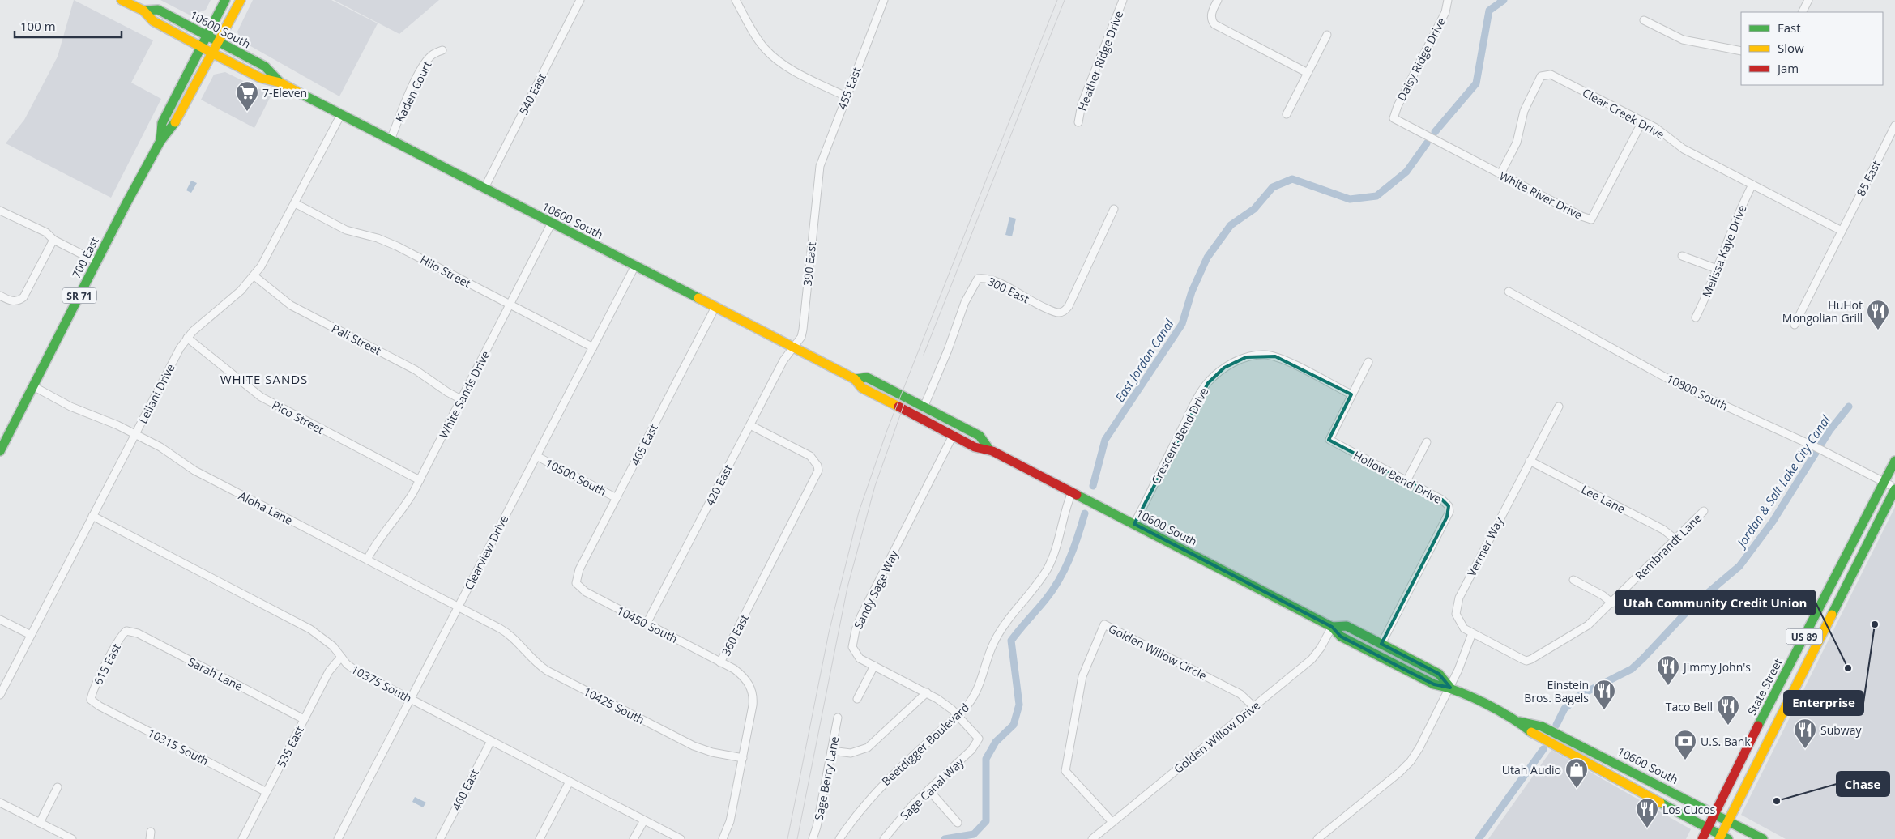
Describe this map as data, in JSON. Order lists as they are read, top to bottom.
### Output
{
  "streets": {
    "main road": [
      "10600 South",
      "700 East",
      "SR 71",
      "US 89",
      "State Street"
    ],
    "street": [
      "Daisy Ridge Drive",
      "Heather Ridge Drive",
      "455 East",
      "Kaden Court",
      "540 East",
      "Clear Creek Drive",
      "85 East",
      "White River Drive",
      "Melissa Kaye Drive",
      "390 East",
      "Hilo Street",
      "300 East",
      "Pali Street",
      "10800 South",
      "Leilani Drive",
      "White Sands Drive",
      "Pico Street",
      "Crescent Bend Drive",
      "465 East",
      "10500 South",
      "Hollow Bend Drive",
      "420 East",
      "Lee Lane",
      "Aloha Lane",
      "Vermer Way",
      "Rembrandt Lane",
      "Clearview Drive",
      "Sandy Sage Way",
      "10450 South",
      "360 East",
      "Golden Willow Circle",
      "615 East",
      "Sarah Lane",
      "10375 South",
      "10425 South",
      "Golden Willow Drive",
      "Beetdigger Boulevard",
      "10315 South",
      "535 East",
      "Sage Berry Lane",
      "Sage Canal Way",
      "460 East"
    ]
  },
  "crossings": [
    ["10600 South", "Kaden Court"],
    ["10600 South", "540 East"],
    ["10600 South", "700 East"],
    ["10600 South", "390 East"],
    ["10600 South", "300 East"],
    ["10600 South", "Leilani Drive"],
    ["10600 South", "White Sands Drive"],
    ["10600 South", "Crescent Bend Drive"],
    ["10600 South", "465 East"],
    ["10600 South", "Hollow Bend Drive"],
    ["10600 South", "420 East"],
    ["10600 South", "Clearview Drive"],
    ["10600 South", "Sandy Sage Way"],
    ["10600 South", "State Street"],
    ["10600 South", "Golden Willow Drive"],
    ["10600 South", "Beetdigger Boulevard"],
    ["Daisy Ridge Drive", "White River Drive"],
    ["455 East", "390 East"],
    ["Clear Creek Drive", "85 East"],
    ["Clear Creek Drive", "White River Drive"],
    ["Clear Creek Drive", "Melissa Kaye Drive"],
    ["700 East", "Aloha Lane"],
    ["390 East", "420 East"],
    ["Hilo Street", "Leilani Drive"],
    ["Hilo Street", "White Sands Drive"],
    ["Hilo Street", "Clearview Drive"],
    ["Pali Street", "Leilani Drive"],
    ["Pali Street", "White Sands Drive"],
    ["10800 South", "State Street"],
    ["Leilani Drive", "Pico Street"],
    ["Leilani Drive", "Aloha Lane"],
    ["Leilani Drive", "10375 South"],
    ["White Sands Drive", "Pico Street"],
    ["White Sands Drive", "Aloha Lane"],
    ["Crescent Bend Drive", "Hollow Bend Drive"],
    ["465 East", "10500 South"],
    ["465 East", "10450 South"],
    ["10500 South", "Clearview Drive"],
    ["420 East", "10450 South"],
    ["420 East", "360 East"],
    ["Lee Lane", "Vermer Way"],
    ["Lee Lane", "Rembrandt Lane"],
    ["Aloha Lane", "Clearview Drive"],
    ["Aloha Lane", "10425 South"],
    ["Vermer Way", "Rembrandt Lane"],
    ["Clearview Drive", "10375 South"],
    ["Sandy Sage Way", "Beetdigger Boulevard"],
    ["Sandy Sage Way", "Sage Canal Way"],
    ["10450 South", "360 East"],
    ["360 East", "10425 South"],
    ["Golden Willow Circle", "Golden Willow Drive"],
    ["615 East", "Sarah Lane"],
    ["615 East", "10315 South"],
    ["Sarah Lane", "535 East"],
    ["10375 South", "535 East"],
    ["10375 South", "460 East"],
    ["10315 South", "535 East"]
  ],
  "districts": ["WHITE SANDS"],
  "water": ["East Jordan Canal", "Jordan & Salt Lake City Canal"],
  "places": {
    "supermarket": ["7-Eleven"],
    "restaurant": [
      "HuHot Mongolian Grill",
      "Jimmy John's",
      "Einstein Bros. Bagels",
      "Taco Bell",
      "Subway",
      "Los Cucos"
    ],
    "other": ["Enterprise", "Utah Community Credit Union", "Chase"],
    "bank": ["U.S. Bank"],
    "shop": ["Utah Audio"]
  },
  "legend": ["Fast", "Slow", "Jam"],
  "scale_bar": "100 m"
}
